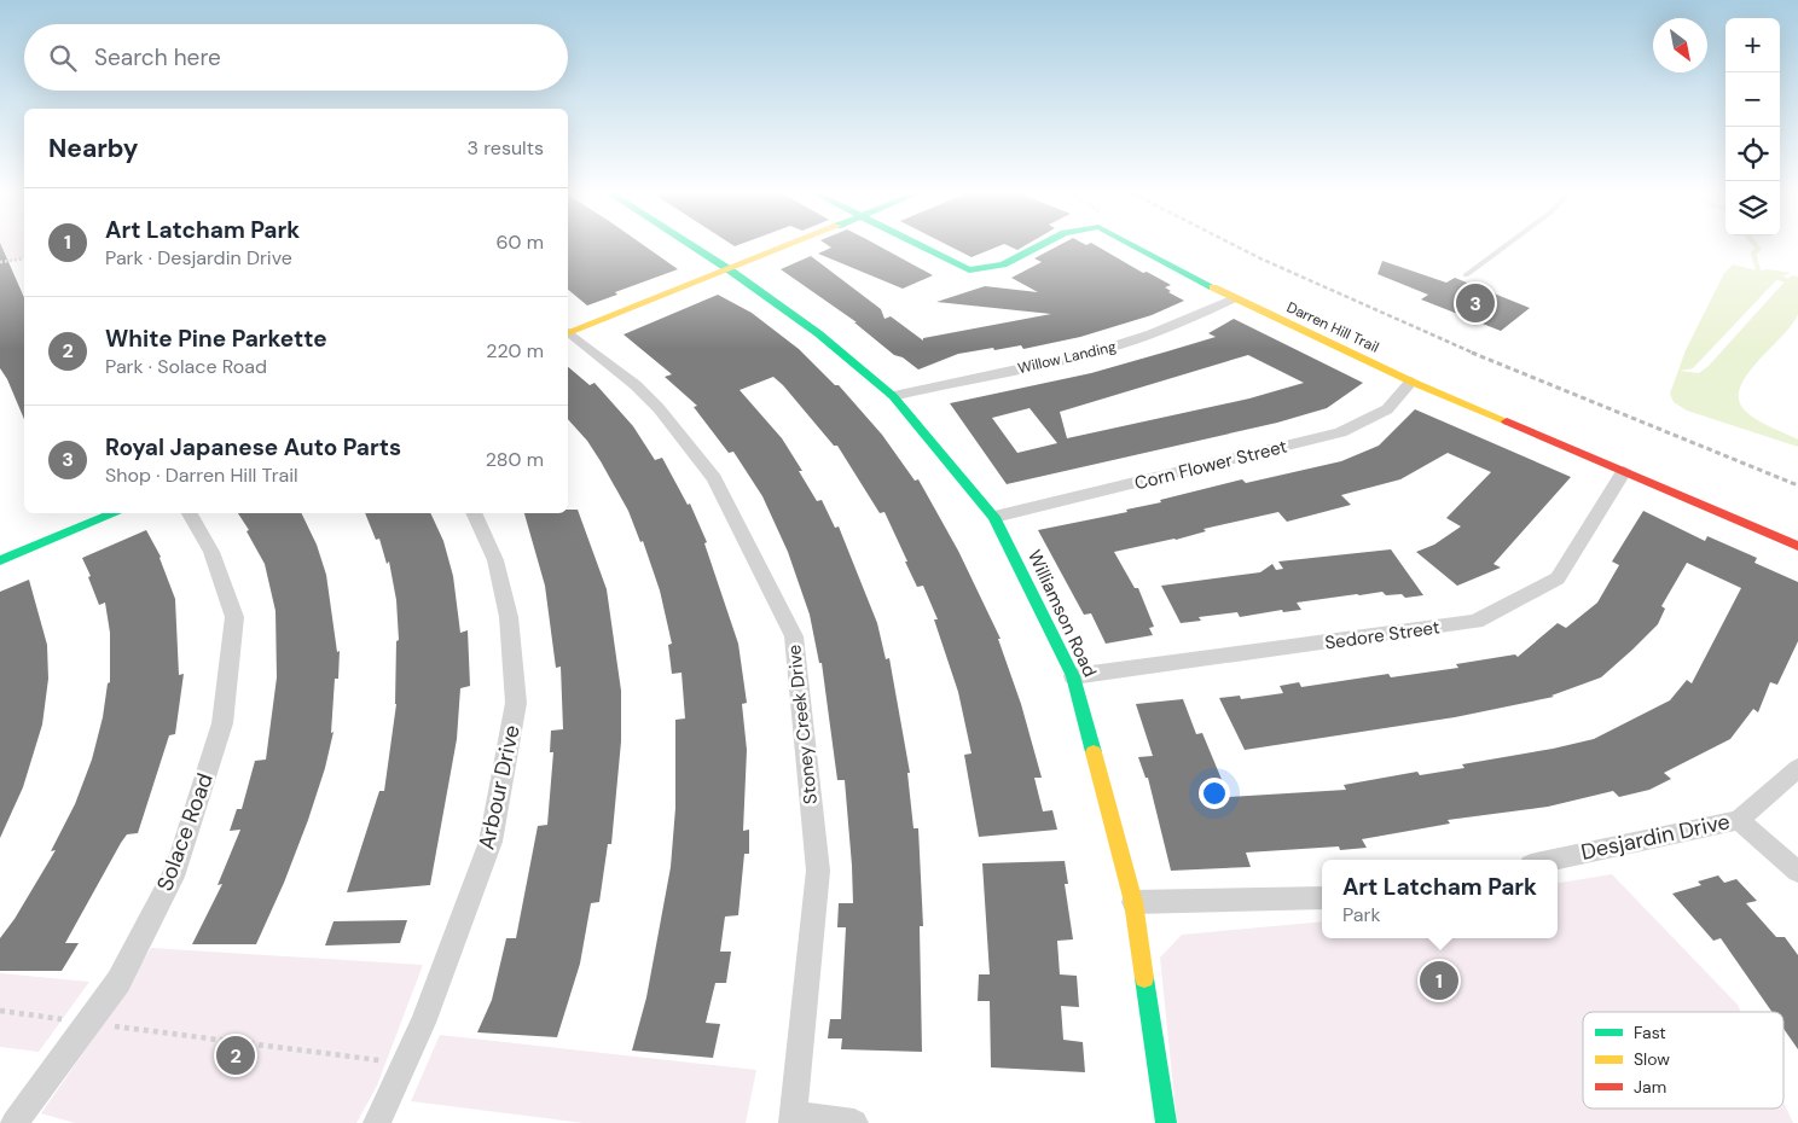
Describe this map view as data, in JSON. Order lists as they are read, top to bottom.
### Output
{
  "streets": {
    "street": [
      "Darren Hill Trail",
      "Willow Landing",
      "Corn Flower Street",
      "Williamson Road",
      "Sedore Street",
      "Stoney Creek Drive",
      "Arbour Drive",
      "Solace Road",
      "Desjardin Drive"
    ]
  },
  "crossings": [
    ["Darren Hill Trail", "Willow Landing"],
    ["Darren Hill Trail", "Corn Flower Street"],
    ["Darren Hill Trail", "Sedore Street"],
    ["Willow Landing", "Williamson Road"],
    ["Corn Flower Street", "Williamson Road"],
    ["Williamson Road", "Sedore Street"]
  ],
  "legend": ["Fast", "Slow", "Jam"],
  "north": "bottom right",
  "page": {
    "map_buttons": ["+", "−"],
    "search": "Search here",
    "heading": ["Nearby", "3 results"],
    "list": [
      {
        "mark": "1",
        "name": "Art Latcham Park",
        "note": "Park · Desjardin Drive",
        "value": "60 m"
      },
      {
        "mark": "2",
        "name": "White Pine Parkette",
        "note": "Park · Solace Road",
        "value": "220 m"
      },
      {
        "mark": "3",
        "name": "Royal Japanese Auto Parts",
        "note": "Shop · Darren Hill Trail",
        "value": "280 m"
      }
    ],
    "pins": ["3", "1", "2"],
    "popup": ["Art Latcham Park", "Park"]
  }
}
